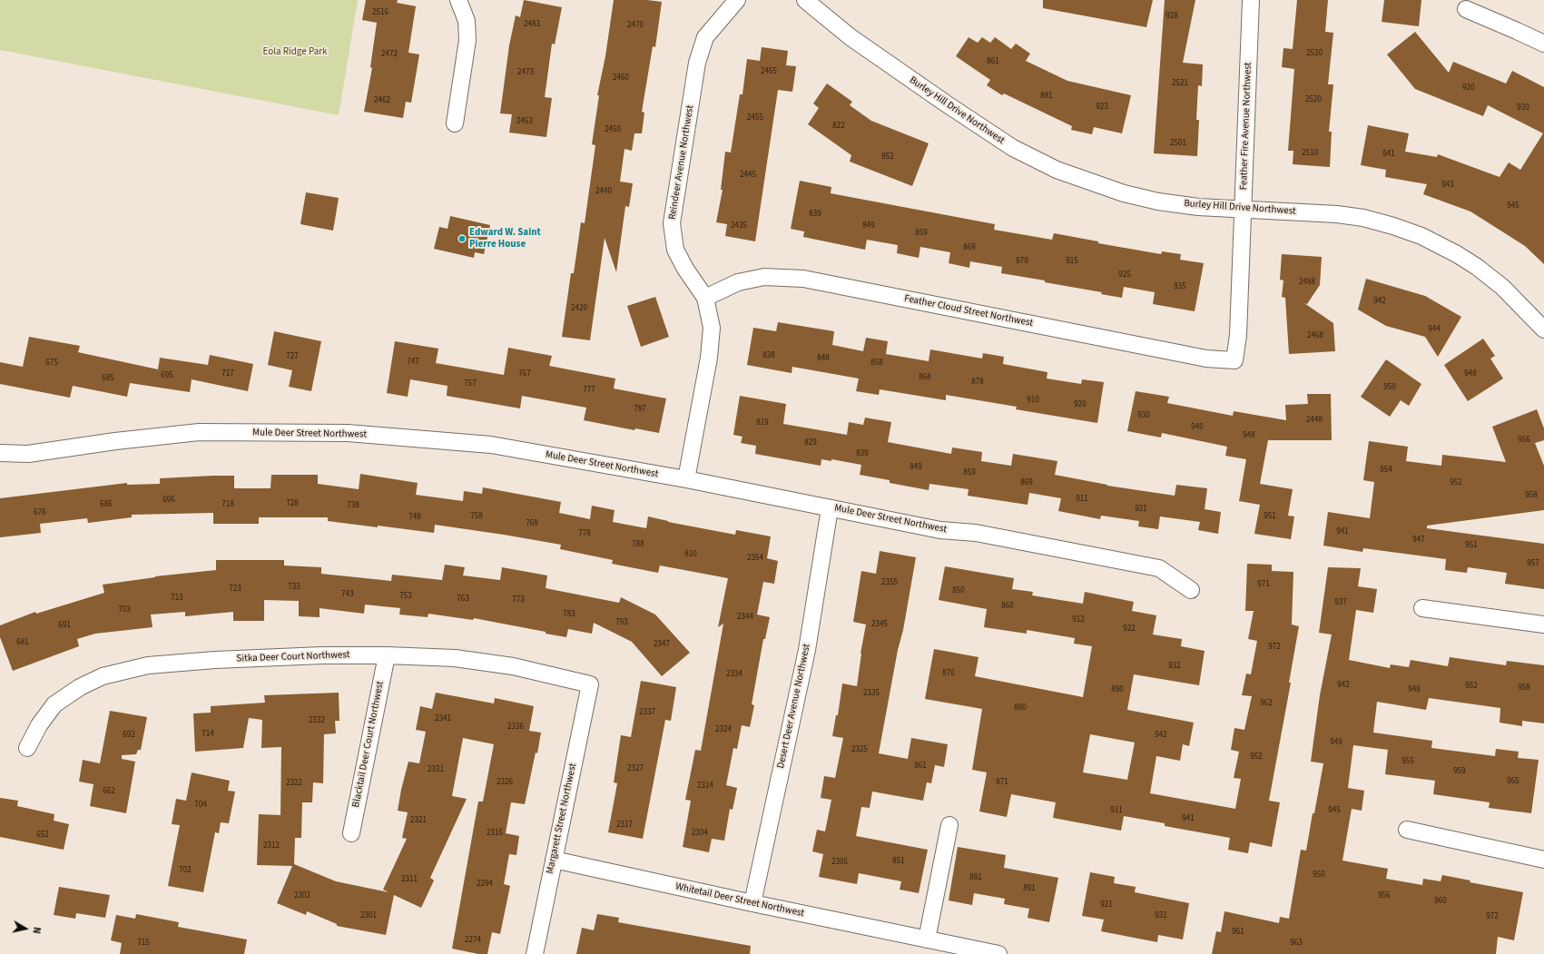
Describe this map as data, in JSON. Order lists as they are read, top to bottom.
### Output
{
  "streets": {
    "street": [
      "Burley Hill Drive Northwest",
      "Feather Fire Avenue Northwest",
      "Reindeer Avenue Northwest",
      "Feather Cloud Street Northwest",
      "Mule Deer Street Northwest",
      "Sitka Deer Court Northwest",
      "Desert Deer Avenue Northwest",
      "Blacktail Deer Court Northwest",
      "Margarett Street Northwest",
      "Whitetail Deer Street Northwest"
    ]
  },
  "crossings": [
    ["Burley Hill Drive Northwest", "Feather Fire Avenue Northwest"],
    ["Feather Fire Avenue Northwest", "Feather Cloud Street Northwest"],
    ["Reindeer Avenue Northwest", "Feather Cloud Street Northwest"],
    ["Reindeer Avenue Northwest", "Mule Deer Street Northwest"],
    ["Mule Deer Street Northwest", "Desert Deer Avenue Northwest"],
    ["Sitka Deer Court Northwest", "Blacktail Deer Court Northwest"],
    ["Sitka Deer Court Northwest", "Margarett Street Northwest"],
    ["Desert Deer Avenue Northwest", "Whitetail Deer Street Northwest"],
    ["Margarett Street Northwest", "Whitetail Deer Street Northwest"]
  ],
  "parks": ["Eola Ridge Park"],
  "places": ["Edward W. Saint Pierre House"],
  "house_numbers": [
    "2516",
    "928",
    "2483",
    "2470",
    "2530",
    "2472",
    "861",
    "2465",
    "2473",
    "2460",
    "2521",
    "920",
    "881",
    "2520",
    "2462",
    "923",
    "930",
    "2455",
    "2463",
    "822",
    "2450",
    "2501",
    "2510",
    "941",
    "852",
    "2445",
    "943",
    "2440",
    "945",
    "839",
    "2435",
    "849",
    "859",
    "869",
    "879",
    "915",
    "925",
    "2488",
    "935",
    "942",
    "2420",
    "944",
    "2468",
    "838",
    "727",
    "848",
    "747",
    "675",
    "858",
    "717",
    "767",
    "948",
    "695",
    "868",
    "685",
    "878",
    "757",
    "950",
    "777",
    "910",
    "920",
    "787",
    "930",
    "2448",
    "819",
    "940",
    "948",
    "956",
    "829",
    "839",
    "849",
    "954",
    "859",
    "869",
    "952",
    "958",
    "911",
    "696",
    "728",
    "686",
    "718",
    "738",
    "921",
    "676",
    "758",
    "951",
    "748",
    "768",
    "941",
    "778",
    "947",
    "788",
    "951",
    "810",
    "2354",
    "957",
    "2355",
    "971",
    "733",
    "723",
    "850",
    "743",
    "753",
    "713",
    "763",
    "773",
    "937",
    "860",
    "703",
    "783",
    "2344",
    "912",
    "793",
    "2345",
    "691",
    "922",
    "681",
    "2347",
    "972",
    "932",
    "870",
    "2334",
    "942",
    "952",
    "958",
    "890",
    "948",
    "2335",
    "962",
    "880",
    "2337",
    "2341",
    "2332",
    "2336",
    "2324",
    "714",
    "692",
    "942",
    "949",
    "2325",
    "952",
    "955",
    "861",
    "2327",
    "2331",
    "959",
    "965",
    "2326",
    "871",
    "2322",
    "2314",
    "662",
    "704",
    "911",
    "945",
    "941",
    "2321",
    "2317",
    "2316",
    "2304",
    "652",
    "2312",
    "851",
    "2305",
    "702",
    "950",
    "881",
    "2311",
    "2294",
    "891",
    "2302",
    "956",
    "960",
    "921",
    "2301",
    "931",
    "972",
    "961",
    "2274",
    "715",
    "963"
  ],
  "north": "right"
}
